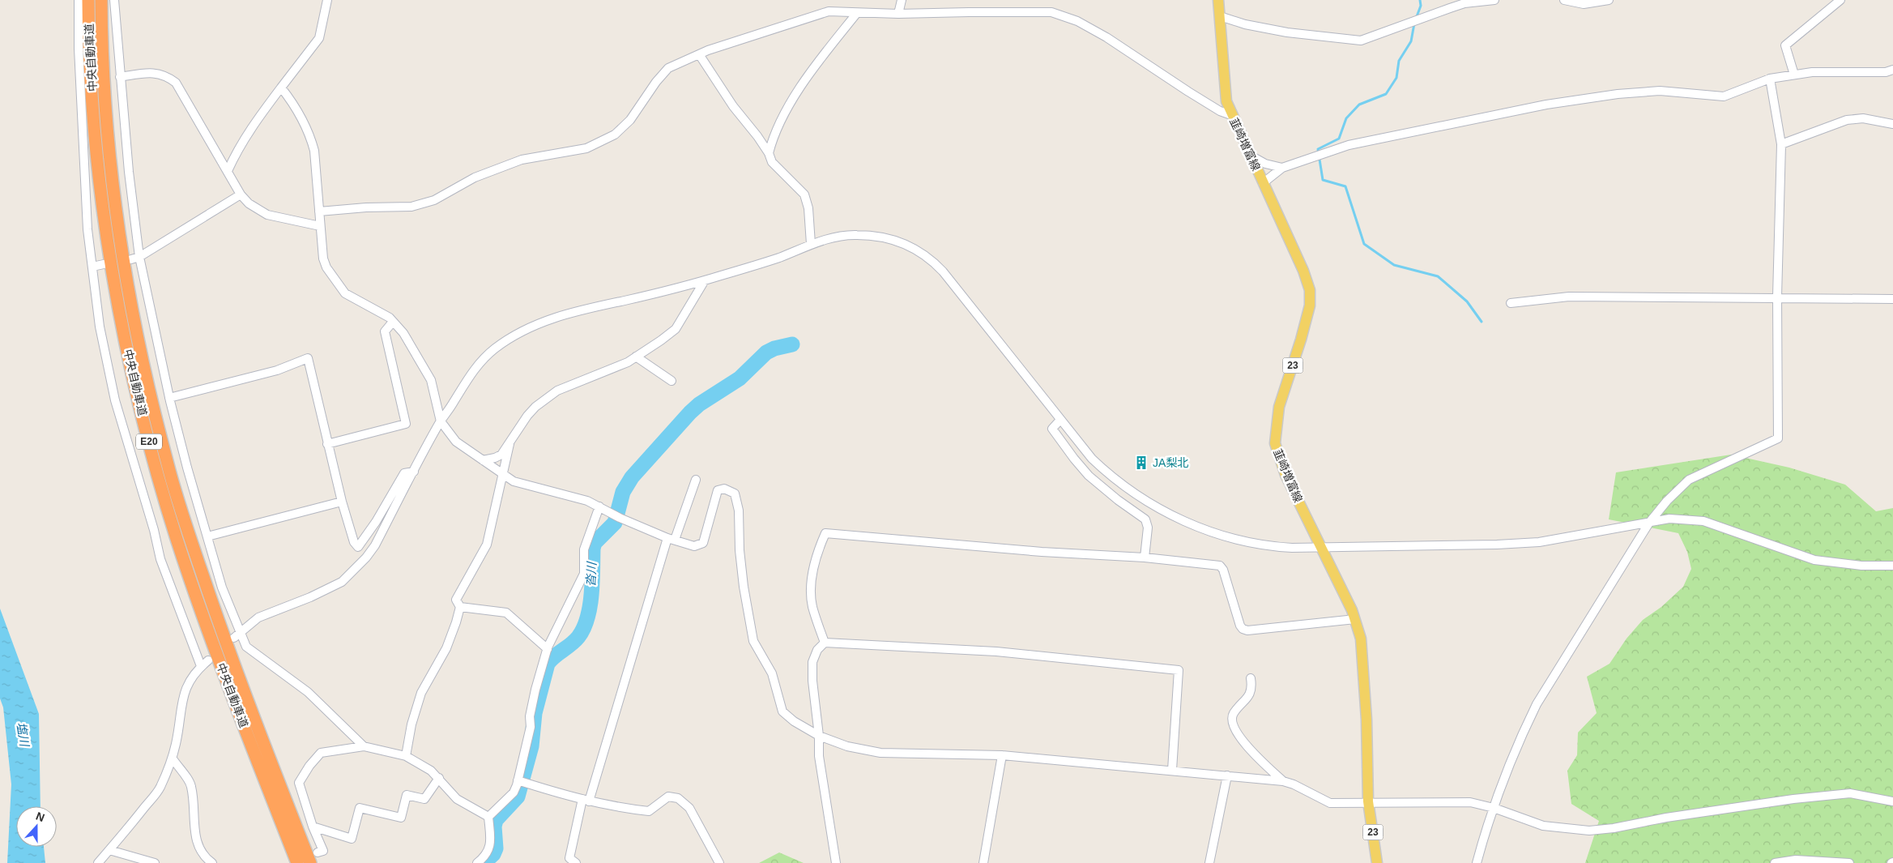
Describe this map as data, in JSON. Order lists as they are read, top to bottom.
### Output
{
  "streets": {
    "highway": ["中央自動車道", "E20"],
    "main road": ["韮崎増富線", "23"]
  },
  "water": ["沓川", "塩川"],
  "places": {
    "building": ["JA梨北"]
  },
  "north": "top"
}
